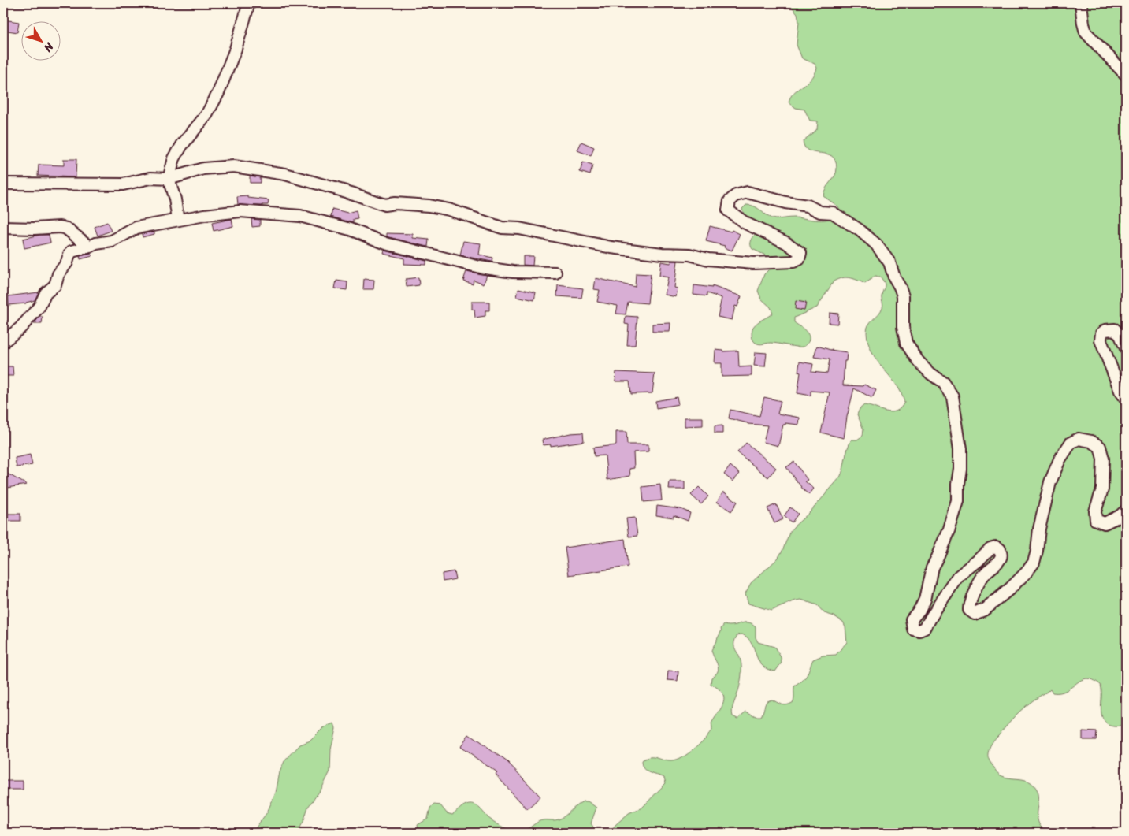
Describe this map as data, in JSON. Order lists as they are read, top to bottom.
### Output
{
  "north": "bottom right"
}
